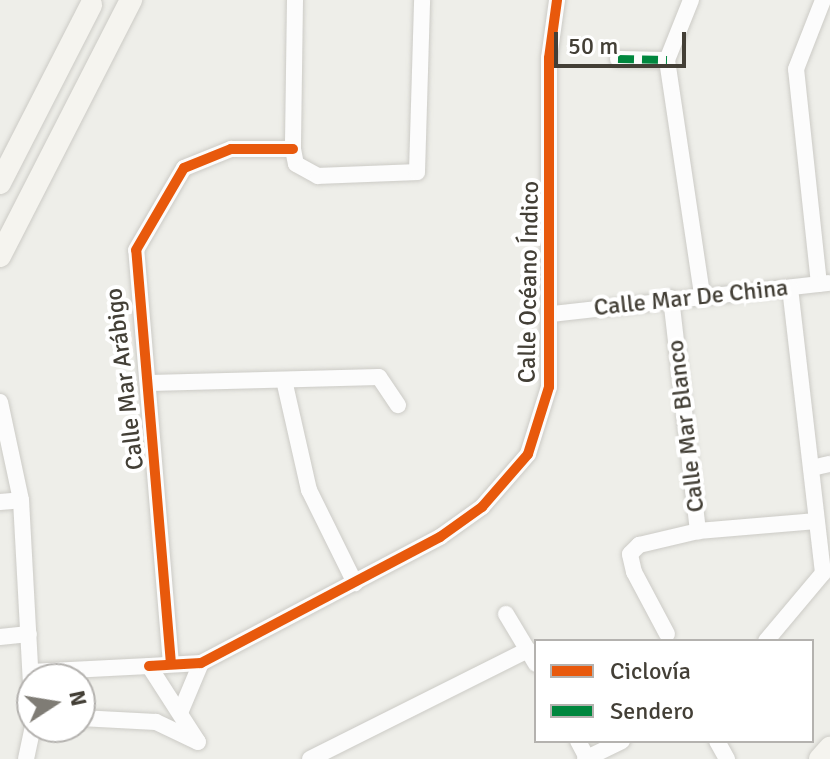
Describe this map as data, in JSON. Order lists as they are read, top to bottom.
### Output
{
  "streets": {
    "street": [
      "Calle Océano Índico",
      "Calle Mar De China",
      "Calle Mar Arábigo",
      "Calle Mar Blanco"
    ]
  },
  "crossings": [
    ["Calle Océano Índico", "Calle Mar De China"],
    ["Calle Océano Índico", "Calle Mar Arábigo"],
    ["Calle Mar De China", "Calle Mar Blanco"]
  ],
  "legend": ["Ciclovía", "Sendero"],
  "scale_bar": "50 m",
  "north": "right"
}
